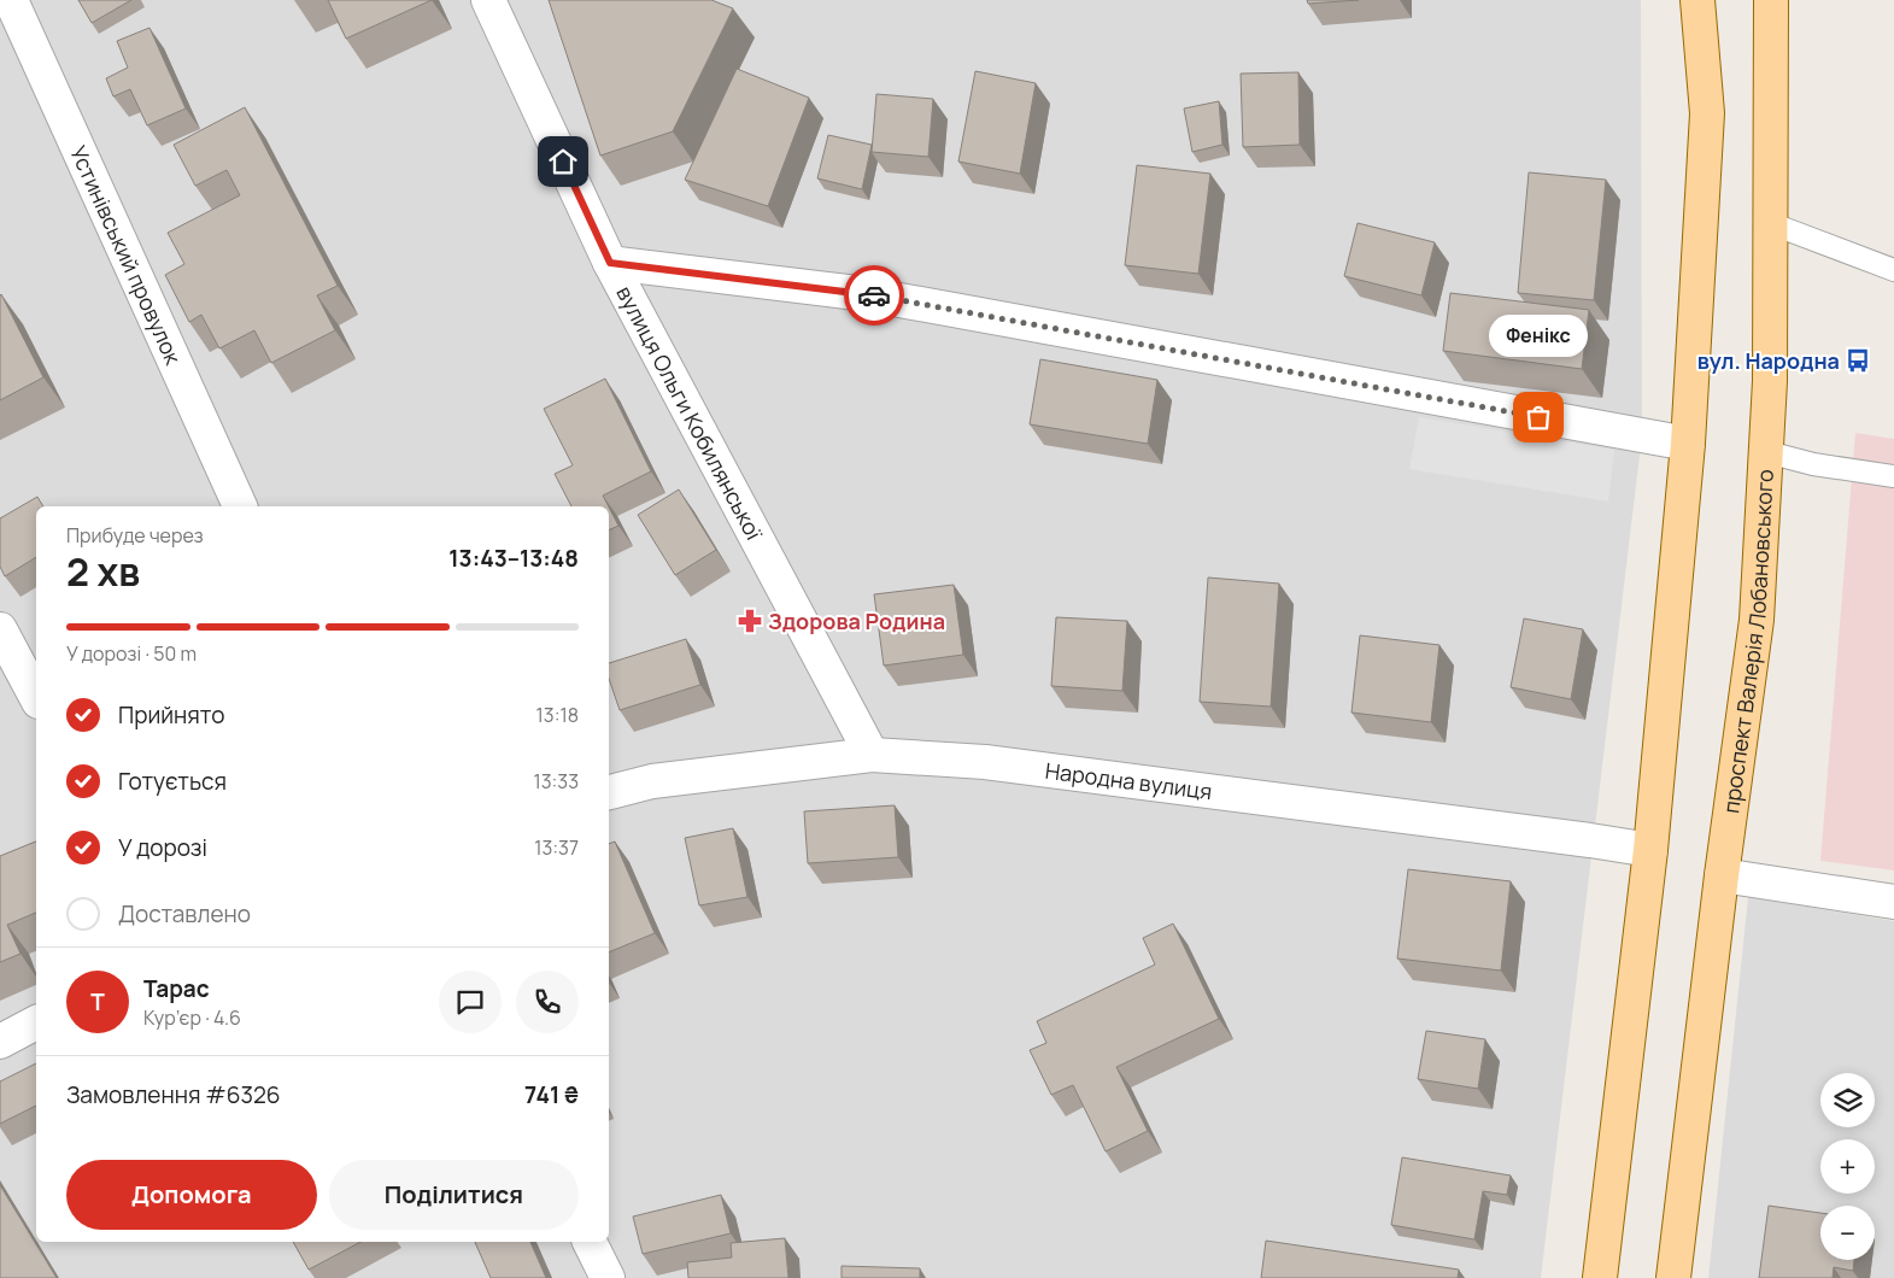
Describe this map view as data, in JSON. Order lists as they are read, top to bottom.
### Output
{
  "streets": {
    "main road": ["проспект Валерія Лобановського"],
    "street": ["Устинівський провулок", "вулиця Ольги Кобилянської", "Народна вулиця"]
  },
  "crossings": [
    ["вулиця Ольги Кобилянської", "Народна вулиця"]
  ],
  "places": {
    "bus stop": ["вул. Народна"],
    "other": ["Фенікс"],
    "pharmacy": ["Здорова Родина"]
  },
  "page": {
    "bubble": "Фенікс",
    "heading": ["2 хв", "Прибуде через", "13:43–13:48"],
    "panel": [
      "Тарас",
      "Кур’єр · 4.6",
      "Замовлення #6326",
      "741 ₴"
    ],
    "bar": "У дорозі · 50 m",
    "list": [
      ["Прийнято", "13:18"],
      ["Готується", "13:33"],
      ["У дорозі", "13:37"],
      "Доставлено"
    ],
    "round": "Т",
    "map_buttons": ["+", "−"],
    "buttons": ["Допомога", "Поділитися"]
  }
}
